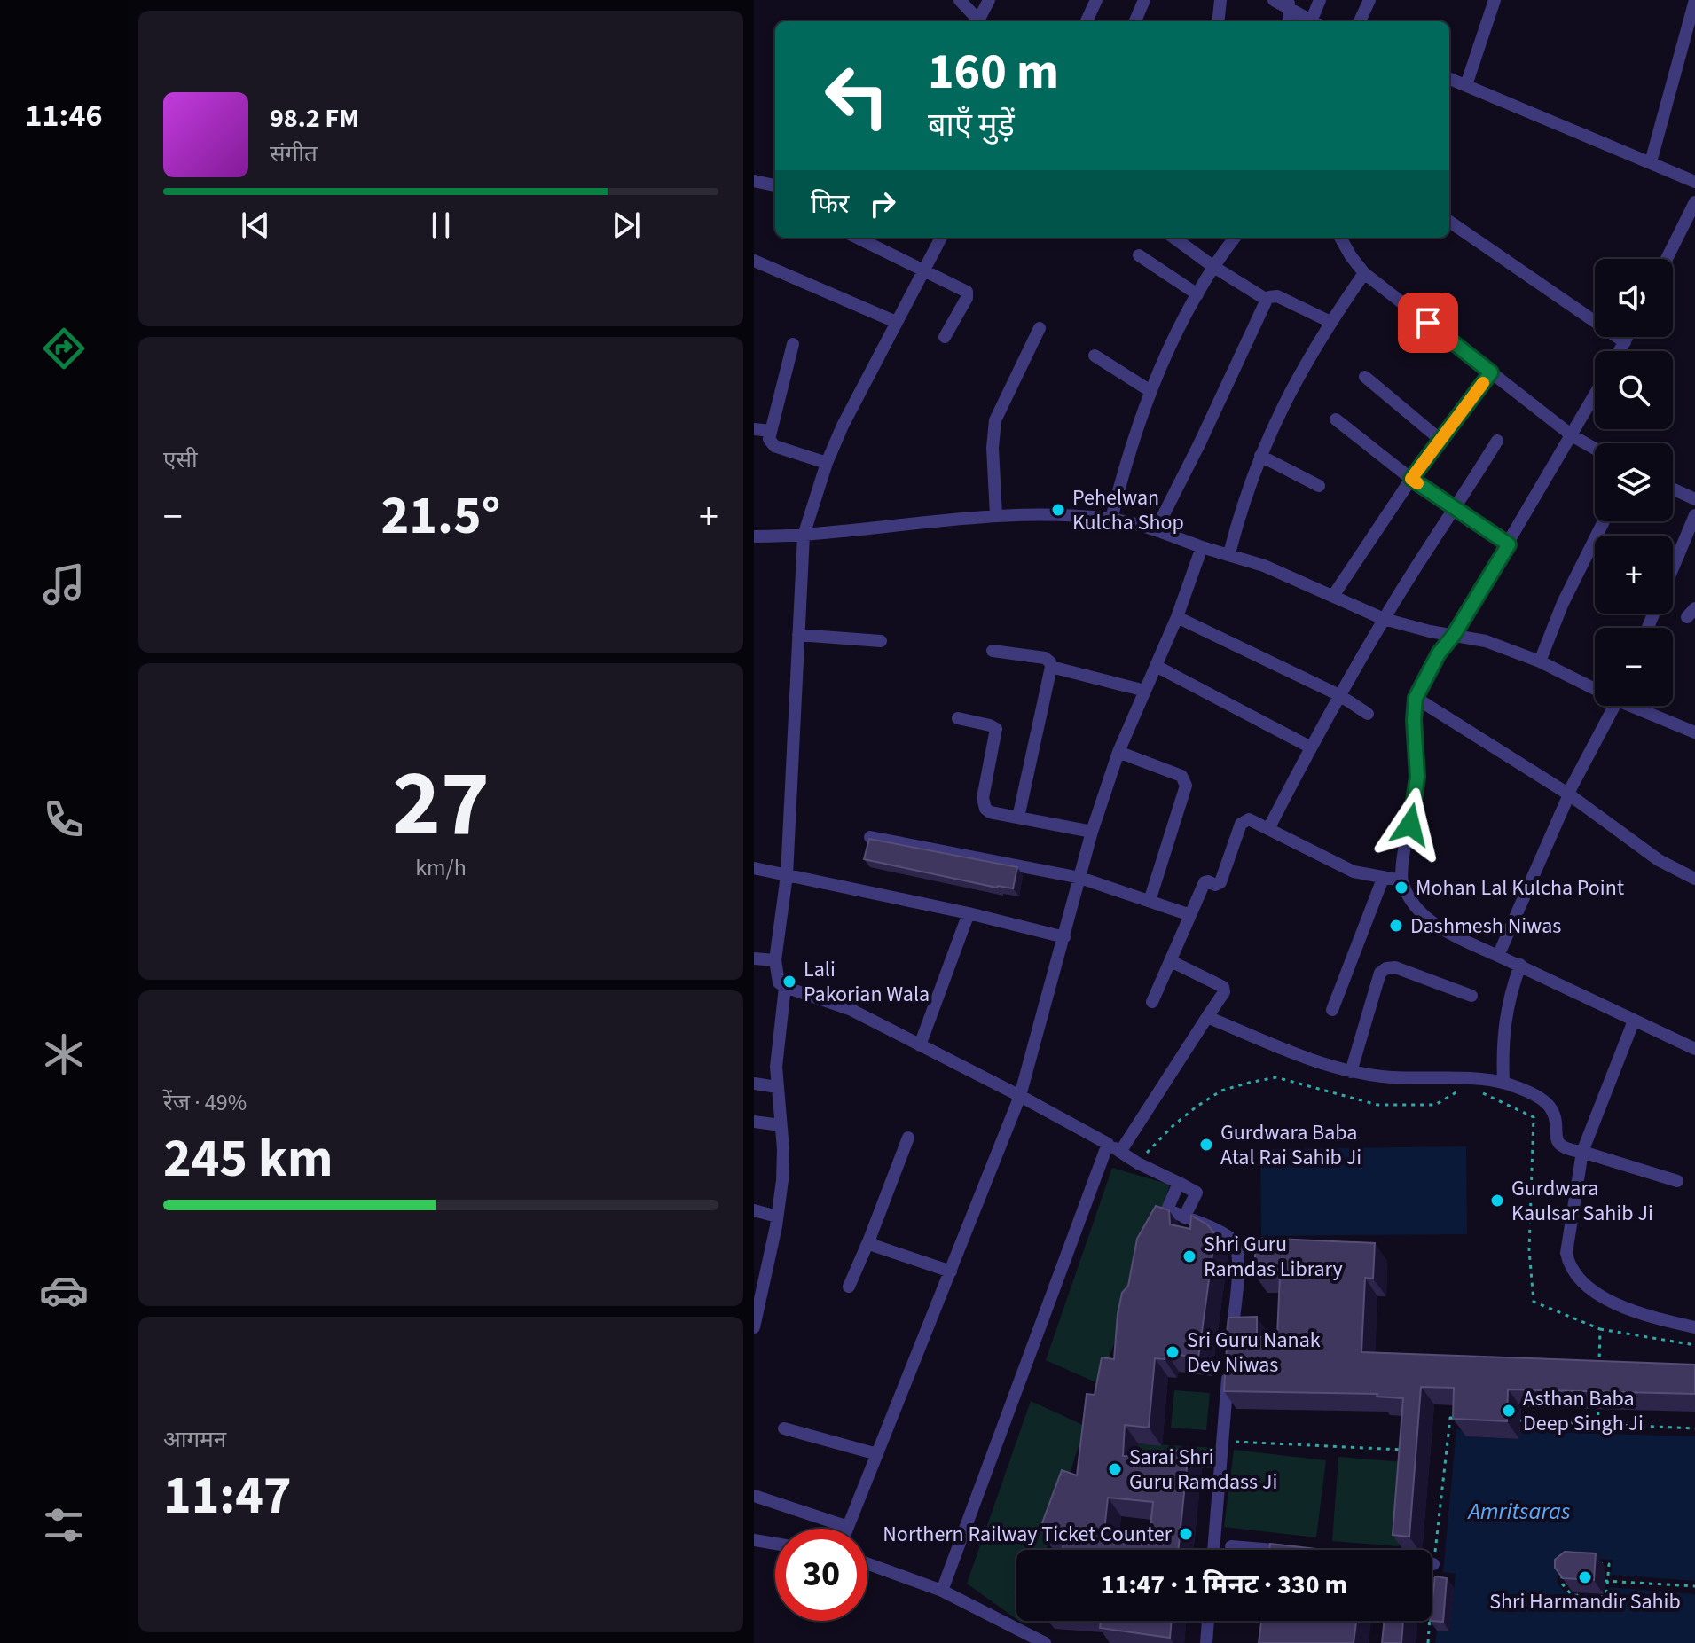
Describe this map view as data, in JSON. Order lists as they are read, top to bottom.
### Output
{
  "water": ["Amritsaras"],
  "places": [
    "Pehelwan Kulcha Shop",
    "Mohan Lal Kulcha Point",
    "Dashmesh Niwas",
    "Lali Pakorian Wala",
    "Gurdwara Baba Atal Rai Sahib Ji",
    "Gurdwara Kaulsar Sahib Ji",
    "Shri Guru Ramdas Library",
    "Sri Guru Nanak Dev Niwas",
    "Asthan Baba Deep Singh Ji",
    "Sarai Shri Guru Ramdass Ji",
    "Northern Railway Ticket Counter",
    "Shri Harmandir Sahib"
  ],
  "page": {
    "tabs": "11:46",
    "turn": ["160 m", "बाएँ मुड़ें"],
    "song": ["98.2 FM", "संगीत"],
    "then": "फिर",
    "map_buttons": ["+", "−"],
    "tile": [
      "एसी",
      ["27", "km/h"],
      ["रेंज · 49%", "245 km"],
      ["आगमन", "11:47"]
    ],
    "heat": ["−", "21.5°", "+"],
    "limit": "30",
    "trip": "11:47 · 1 मिनट · 330 m"
  }
}
